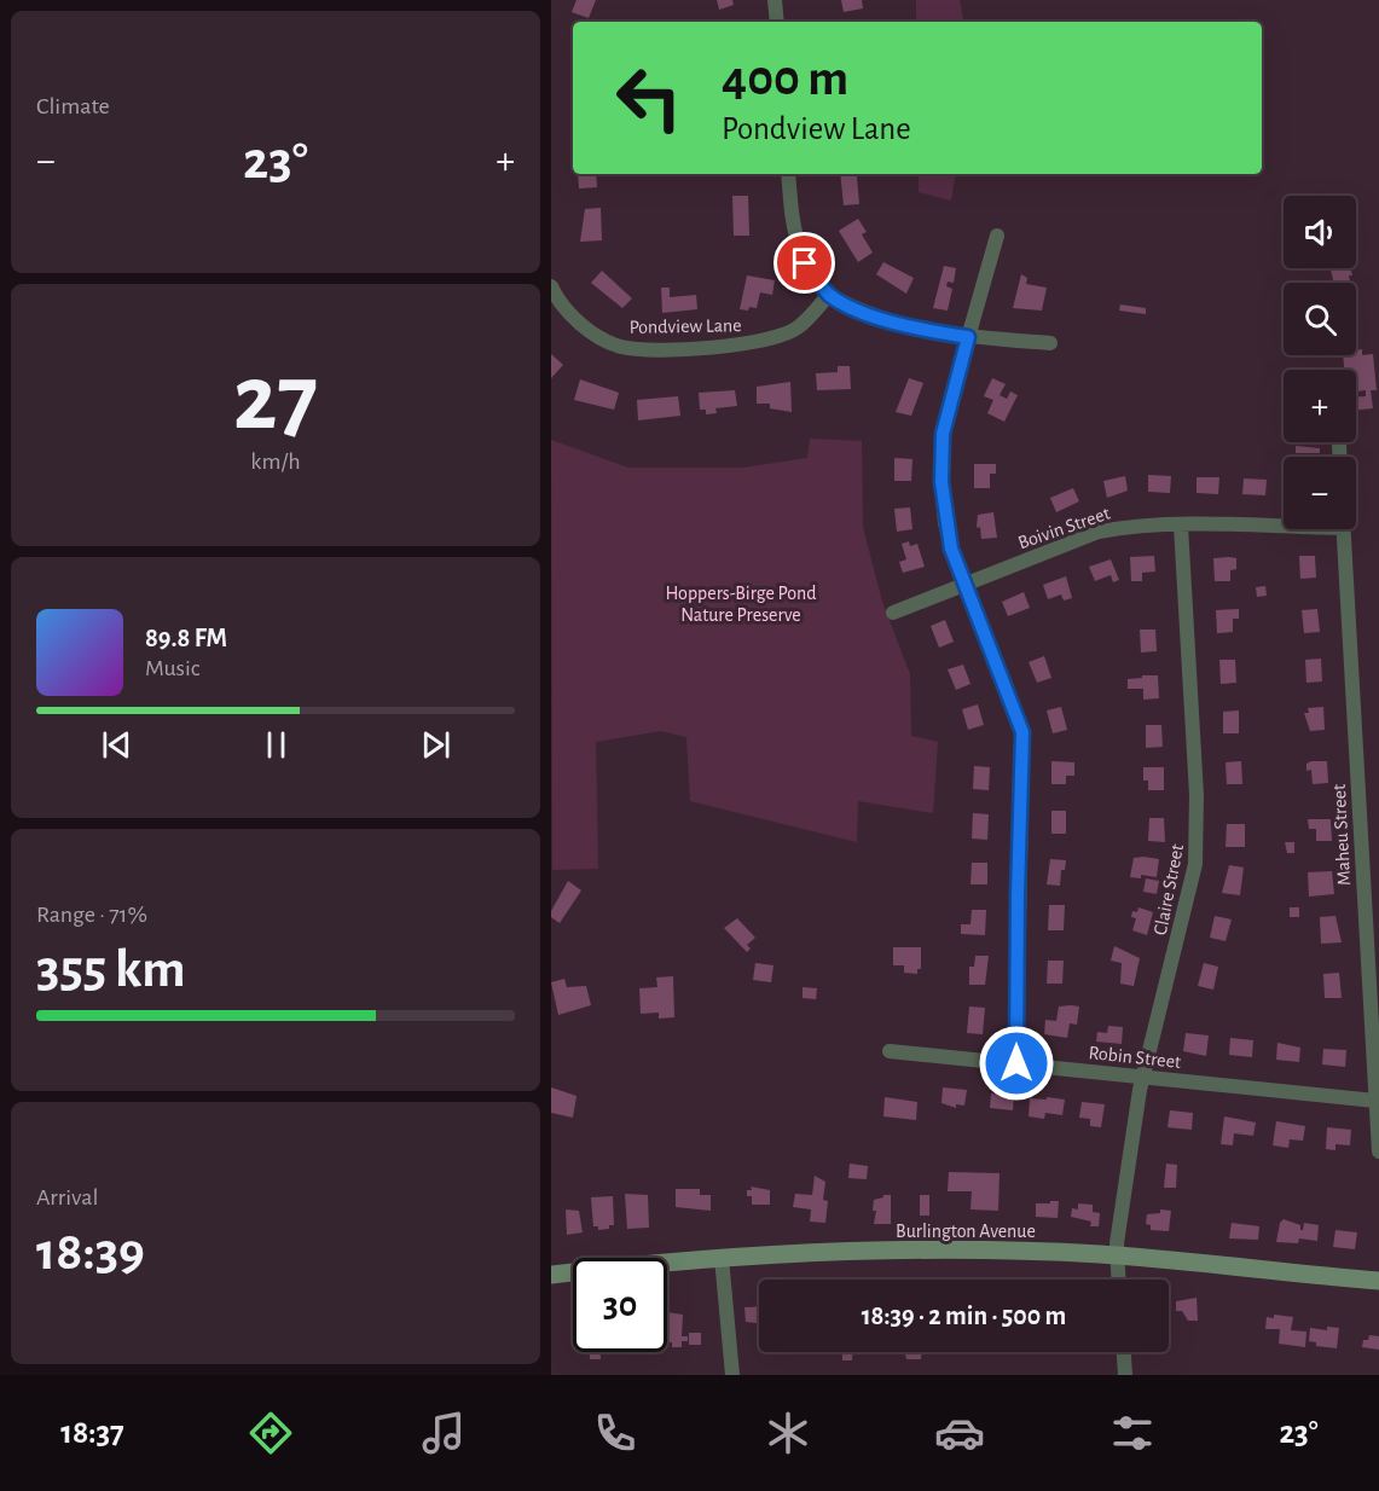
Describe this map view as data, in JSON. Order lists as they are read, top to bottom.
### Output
{
  "streets": {
    "main road": ["Burlington Avenue"],
    "street": [
      "Pondview Lane",
      "Boivin Street",
      "Maheu Street",
      "Claire Street",
      "Robin Street"
    ]
  },
  "crossings": [
    ["Boivin Street", "Claire Street"],
    ["Maheu Street", "Robin Street"],
    ["Claire Street", "Robin Street"],
    ["Claire Street", "Burlington Avenue"]
  ],
  "parks": ["Hoppers-Birge Pond Nature Preserve"],
  "page": {
    "tile": [
      "Climate",
      ["27", "km/h"],
      ["Range · 71%", "355 km"],
      ["Arrival", "18:39"]
    ],
    "turn": ["400 m", "Pondview Lane"],
    "heat": ["−", "23°", "+"],
    "map_buttons": ["+", "−"],
    "song": ["89.8 FM", "Music"],
    "limit": "30",
    "trip": "18:39 · 2 min · 500 m",
    "tabs": ["18:37", "23°"]
  }
}
